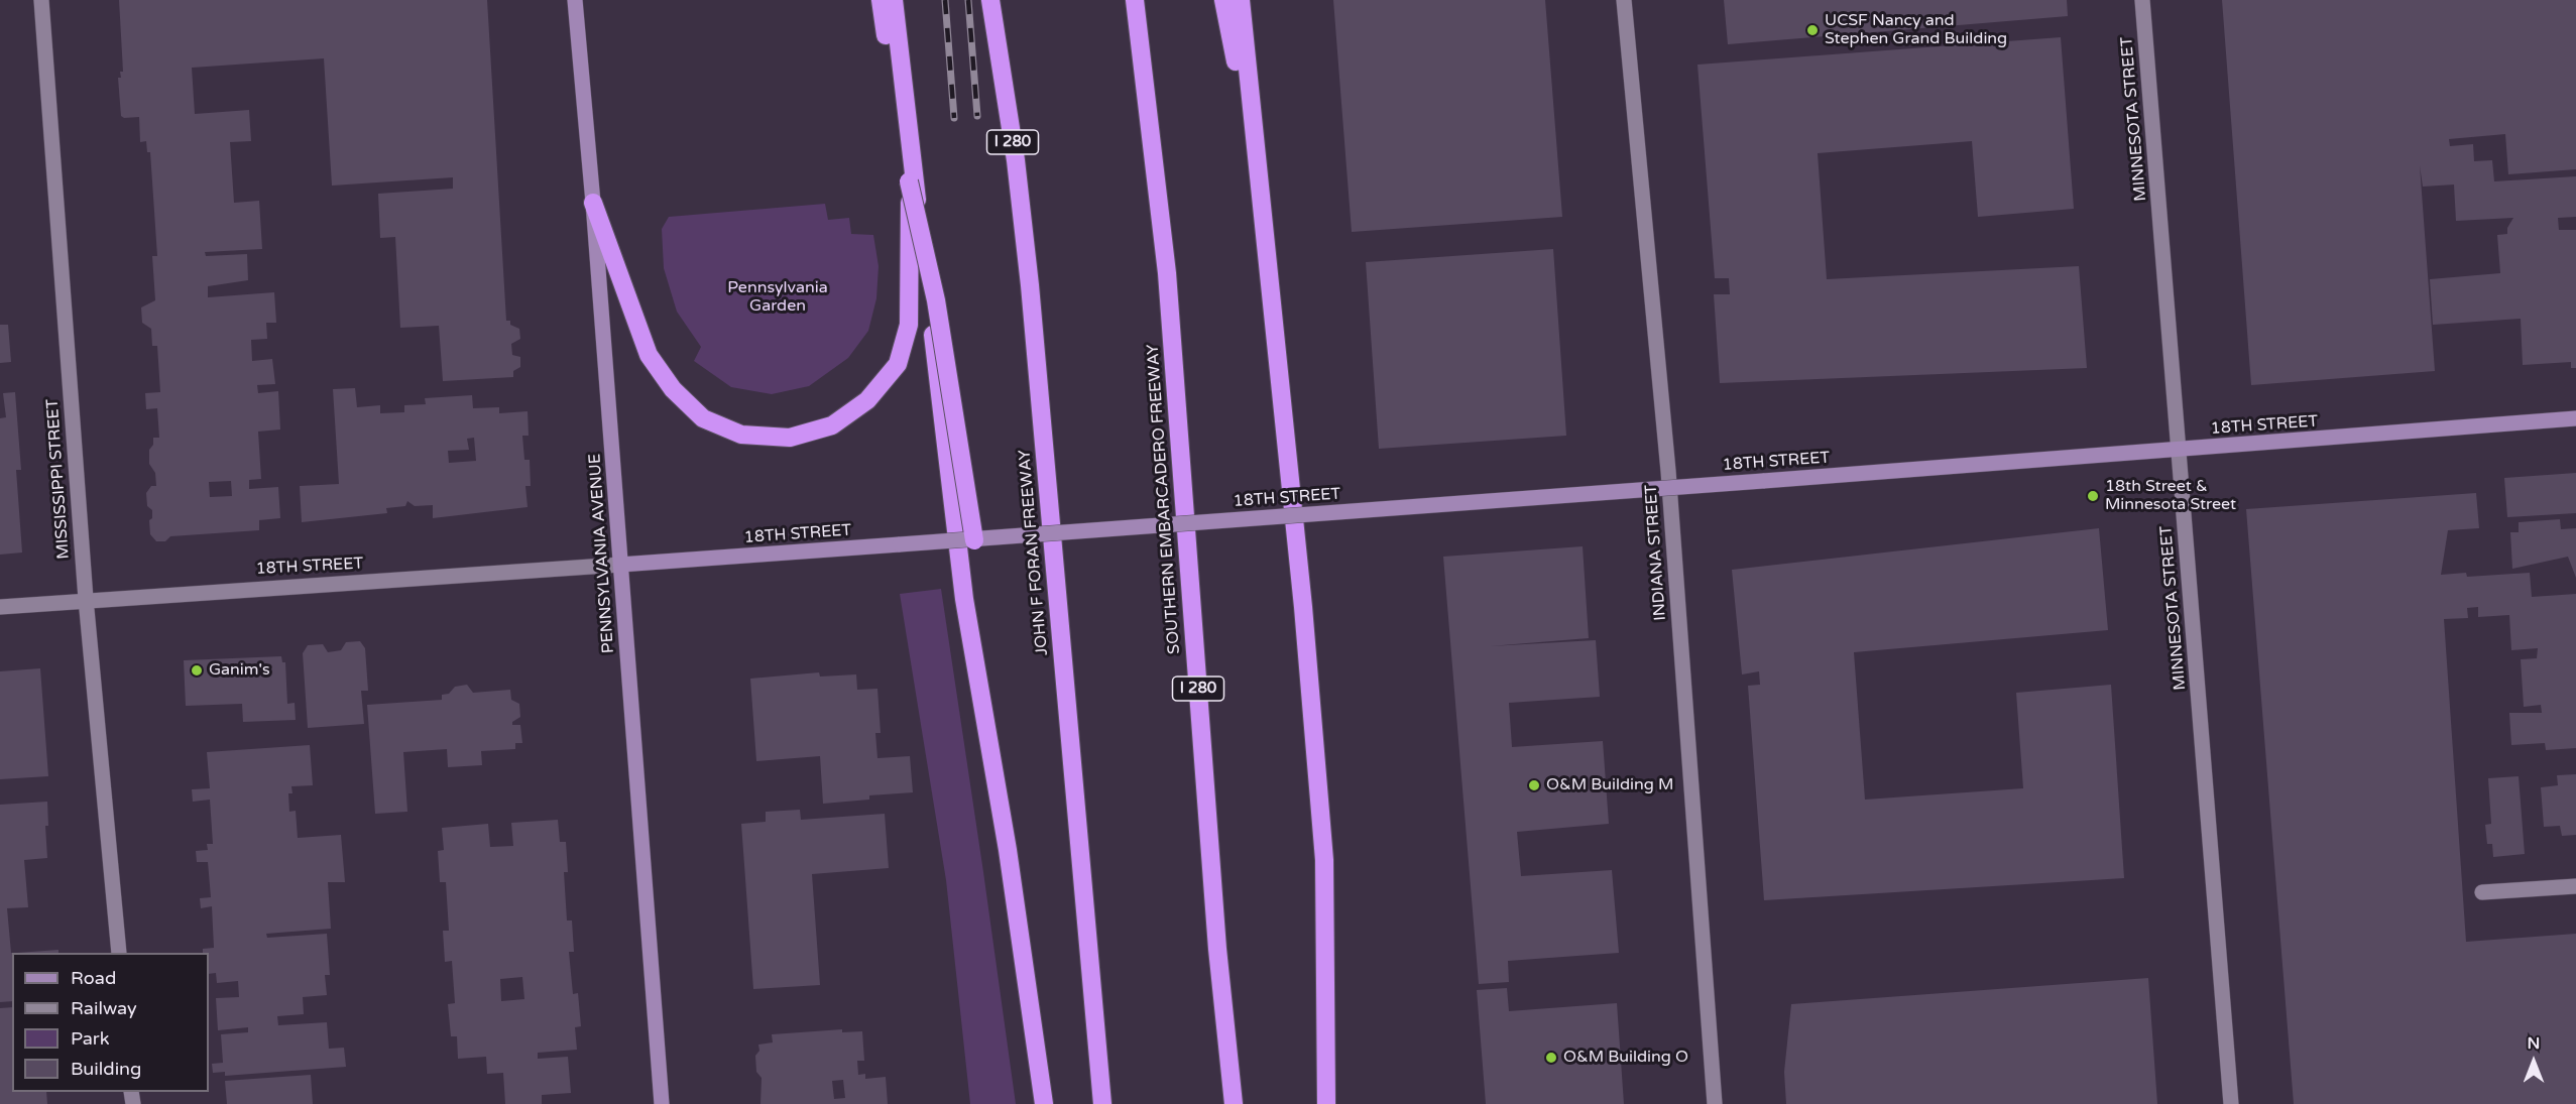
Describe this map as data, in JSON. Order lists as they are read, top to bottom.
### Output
{
  "streets": {
    "highway": ["I 280", "SOUTHERN EMBARCADERO FREEWAY", "JOHN F FORAN FREEWAY"],
    "main road": ["18TH STREET", "PENNSYLVANIA AVENUE"],
    "street": ["MINNESOTA STREET", "MISSISSIPPI STREET", "INDIANA STREET"]
  },
  "crossings": [
    ["MINNESOTA STREET", "18TH STREET"],
    ["18TH STREET", "MISSISSIPPI STREET"],
    ["18TH STREET", "PENNSYLVANIA AVENUE"]
  ],
  "parks": ["Pennsylvania Garden"],
  "places": [
    "UCSF Nancy and Stephen Grand Building",
    "18th Street & Minnesota Street",
    "Ganim's",
    "O&M Building M",
    "O&M Building O"
  ],
  "legend": [
    "Road",
    "Railway",
    "Park",
    "Building"
  ],
  "north": "top"
}
